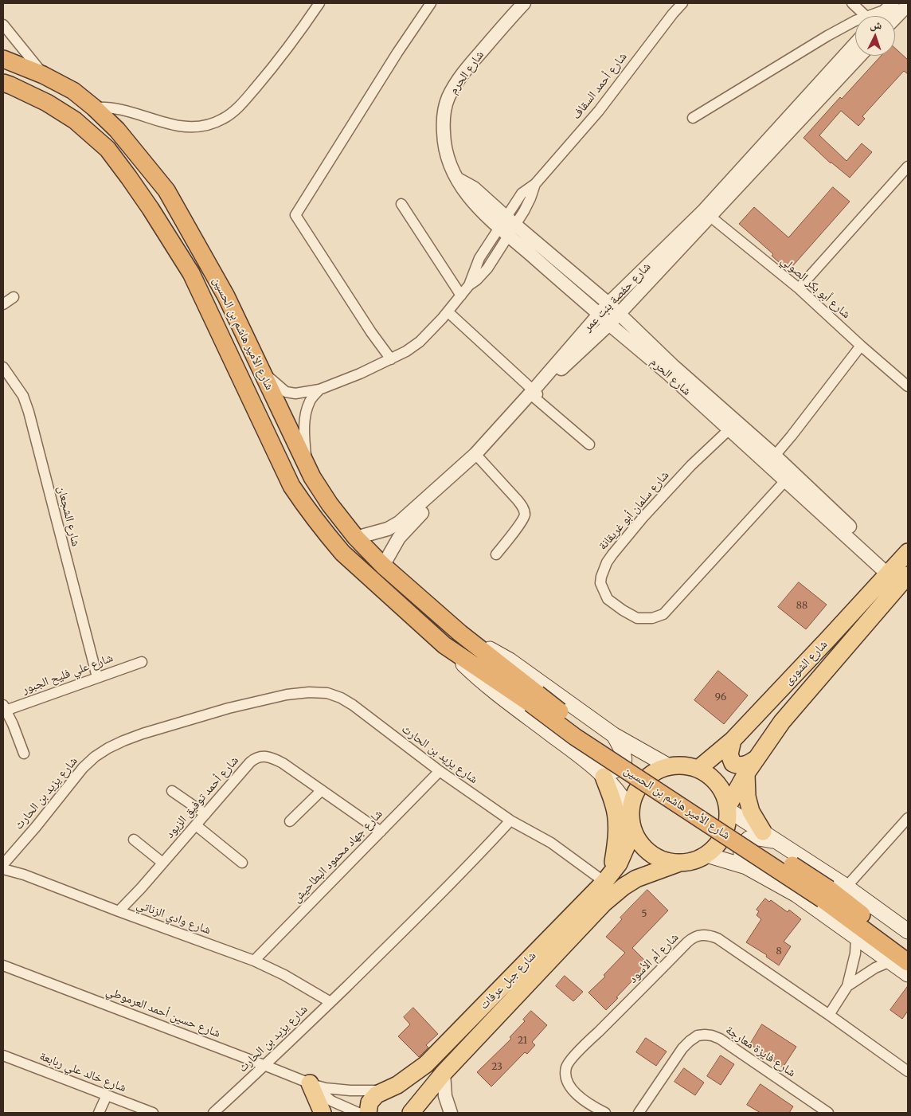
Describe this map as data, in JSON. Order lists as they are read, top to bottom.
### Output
{
  "streets": {
    "highway": ["شارع الأمير هاشم بن الحسين"],
    "main road": ["شارع الشورى", "شارع جبل عرفات"],
    "street": [
      "شارع الحرم",
      "شارع أحمد السقاف",
      "شارع أبو بكر الصولي",
      "شارع حفصة بنت عمر",
      "شارع سلمان أبو غريقانة",
      "شارع الشجعان",
      "شارع علي فليح الجبور",
      "شارع يزيد بن الحارث",
      "شارع أحمد توفيق الزيود",
      "شارع جهاد محمود البطاحيش",
      "شارع وادي الزناتي",
      "شارع أم الأسود",
      "شارع حسين أحمد العرموطي",
      "شارع فايزة معارجة",
      "شارع خالد علي ربابعة"
    ]
  },
  "crossings": [
    ["شارع الحرم", "شارع أحمد السقاف"],
    ["شارع الحرم", "شارع حفصة بنت عمر"],
    ["شارع الحرم", "شارع سلمان أبو غريقانة"],
    ["شارع الحرم", "شارع الشورى"],
    ["شارع أحمد السقاف", "شارع الأمير هاشم بن الحسين"],
    ["شارع أبو بكر الصولي", "شارع حفصة بنت عمر"],
    ["شارع حفصة بنت عمر", "شارع الأمير هاشم بن الحسين"],
    ["شارع الأمير هاشم بن الحسين", "شارع الشورى"],
    ["شارع الأمير هاشم بن الحسين", "شارع جبل عرفات"],
    ["شارع الشجعان", "شارع علي فليح الجبور"],
    ["شارع الشورى", "شارع جبل عرفات"],
    ["شارع يزيد بن الحارث", "شارع جهاد محمود البطاحيش"],
    ["شارع يزيد بن الحارث", "شارع وادي الزناتي"],
    ["شارع يزيد بن الحارث", "شارع حسين أحمد العرموطي"],
    ["شارع أحمد توفيق الزيود", "شارع جهاد محمود البطاحيش"],
    ["شارع أحمد توفيق الزيود", "شارع وادي الزناتي"],
    ["شارع جهاد محمود البطاحيش", "شارع وادي الزناتي"],
    ["شارع جبل عرفات", "شارع حسين أحمد العرموطي"]
  ],
  "house_numbers": [
    "88",
    "96",
    "5",
    "8",
    "21",
    "23"
  ],
  "north": "top"
}
